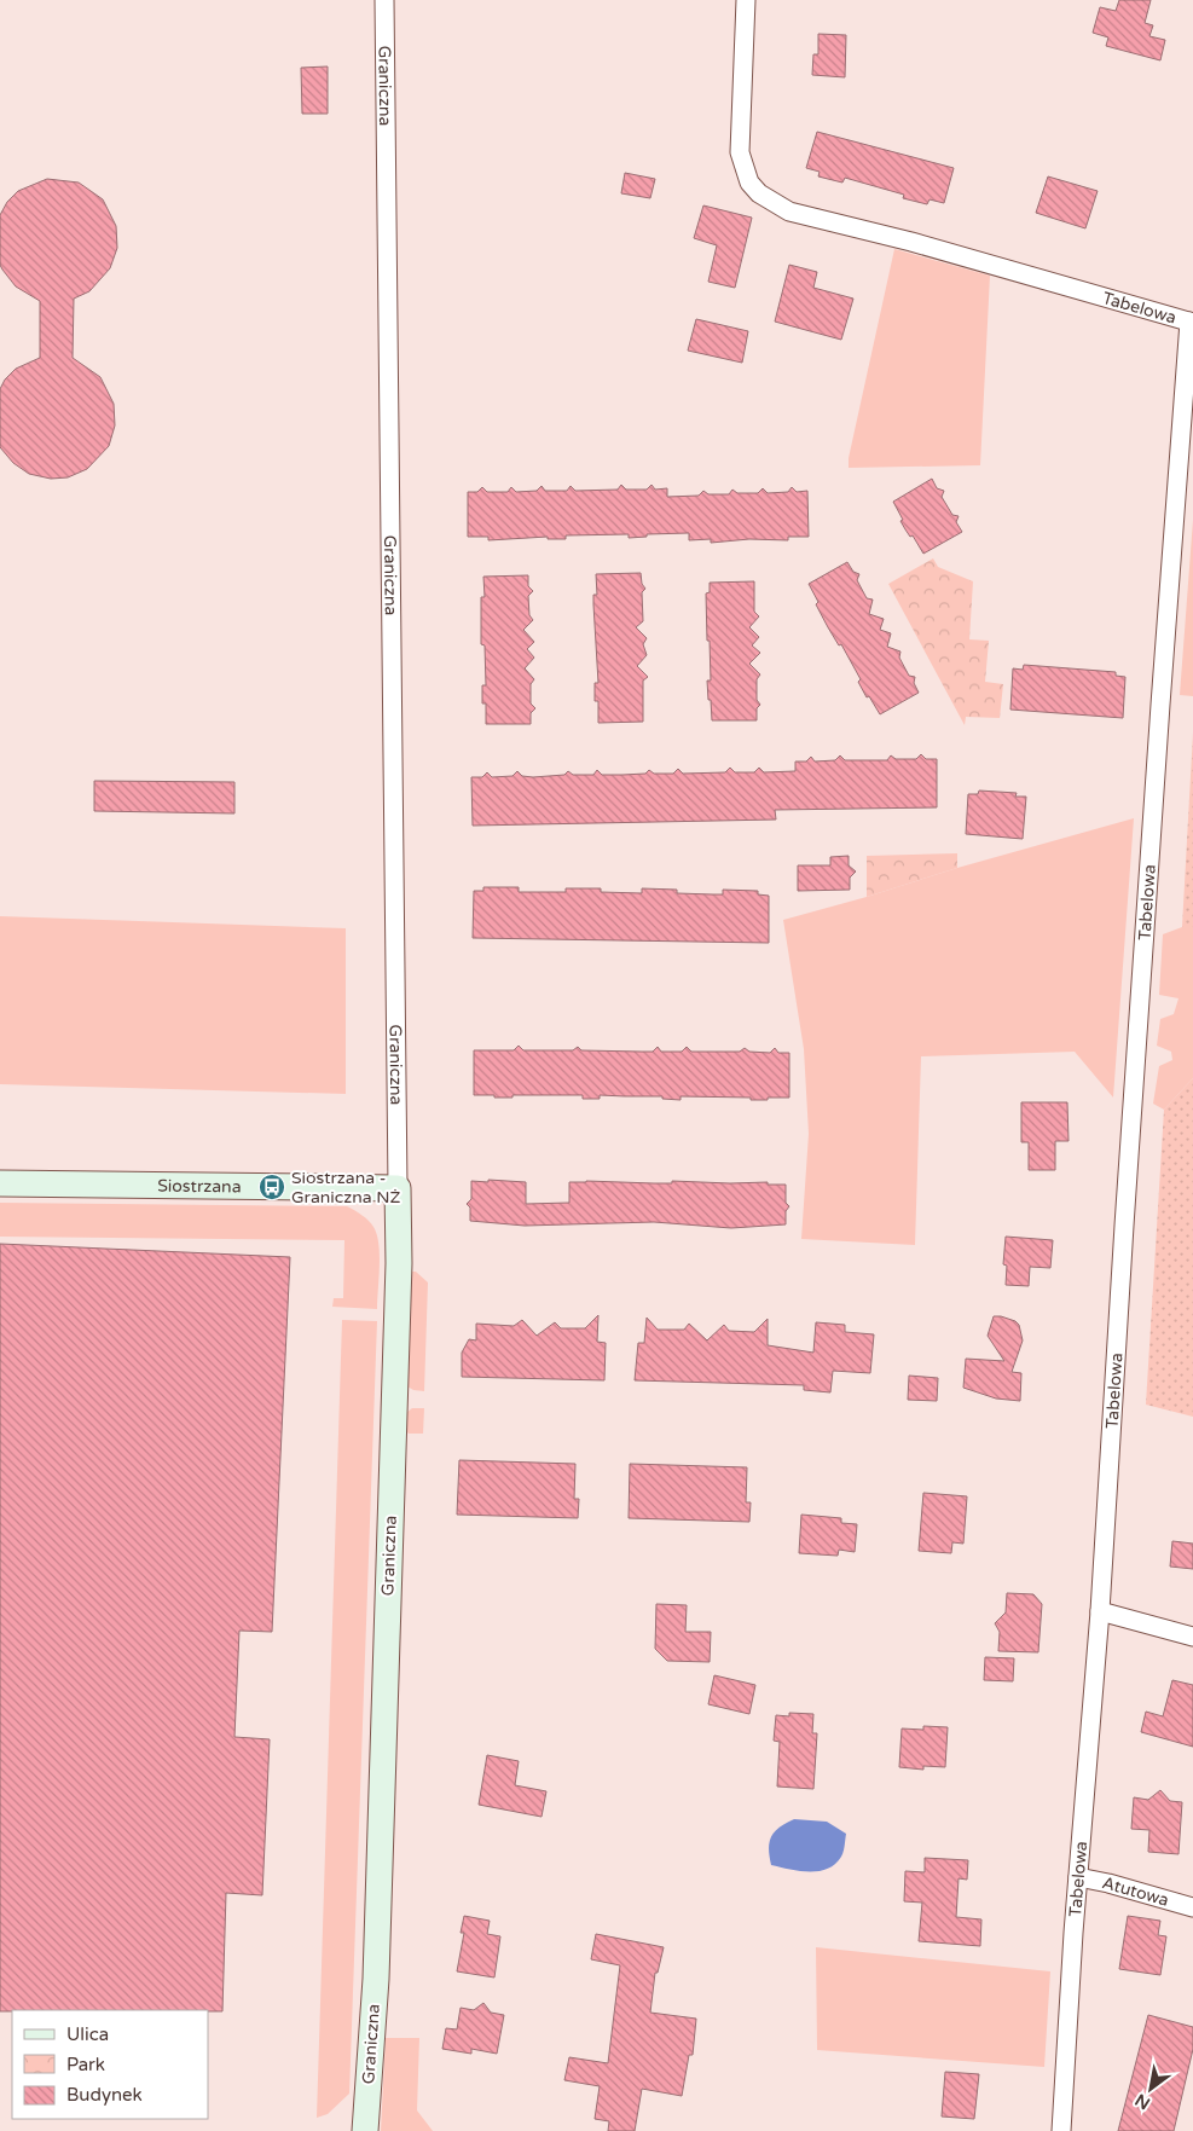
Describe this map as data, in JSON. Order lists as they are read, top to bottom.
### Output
{
  "streets": {
    "street": [
      "Graniczna",
      "Tabelowa",
      "Siostrzana",
      "Atutowa"
    ]
  },
  "crossings": [
    ["Graniczna", "Siostrzana"],
    ["Tabelowa", "Atutowa"]
  ],
  "places": {
    "bus stop": ["Siostrzana - Graniczna NŻ"]
  },
  "legend": ["Ulica", "Park", "Budynek"],
  "north": "bottom left"
}
